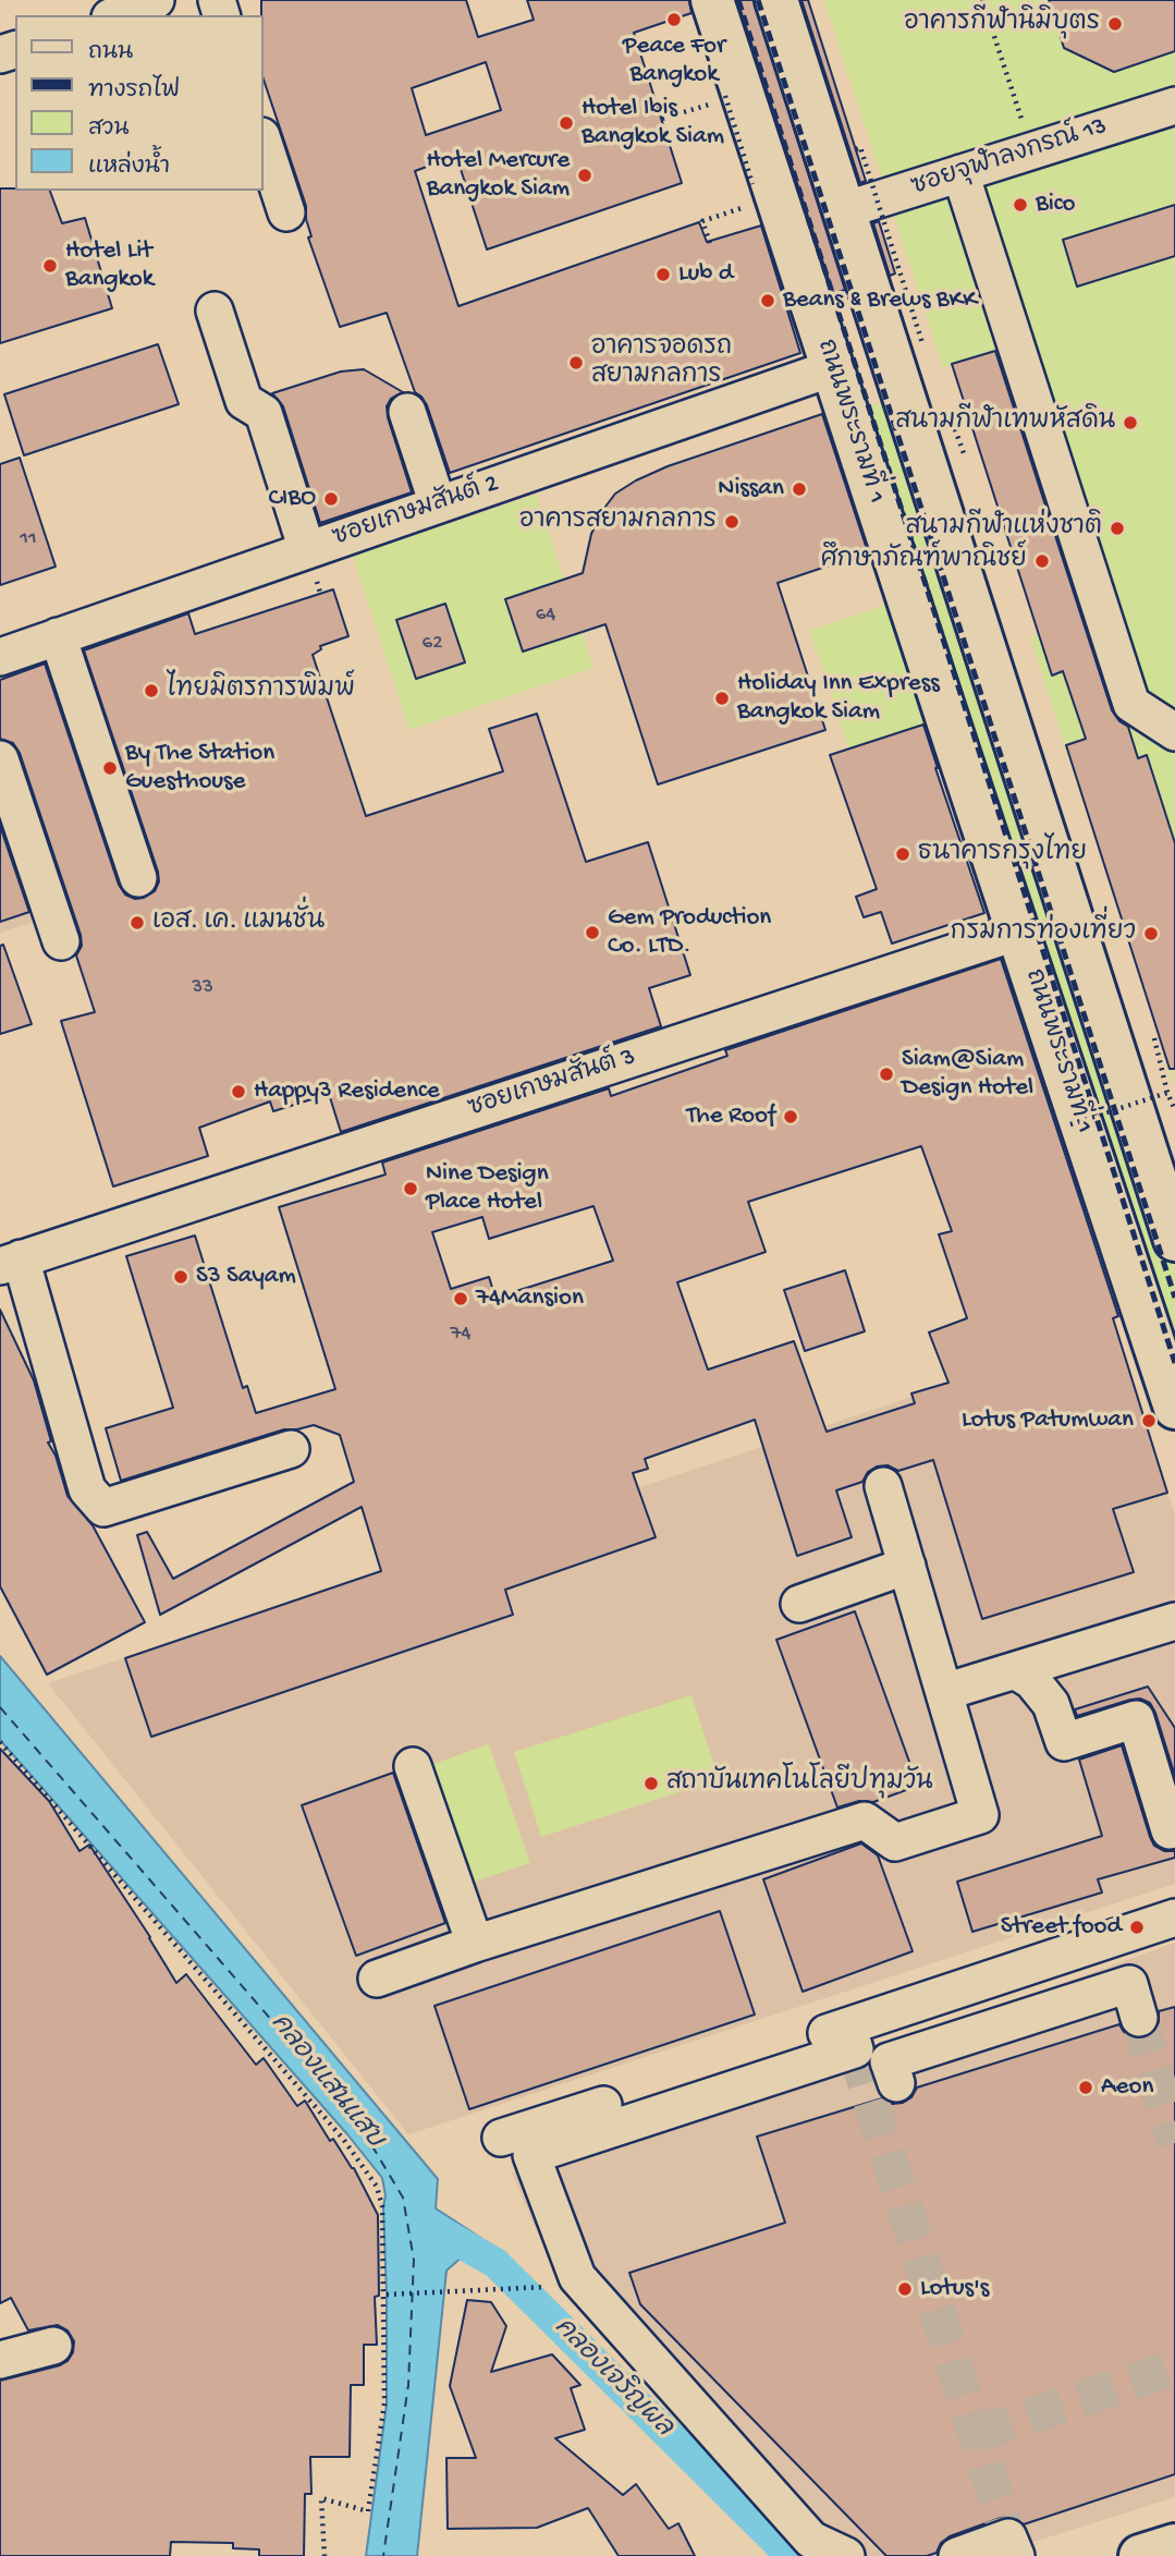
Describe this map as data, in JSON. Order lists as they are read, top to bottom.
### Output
{
  "streets": {
    "main road": ["ถนนพระรามที่ 1"],
    "street": ["ซอยจุฬาลงกรณ์ 13", "ซอยเกษมสันต์ 2", "ซอยเกษมสันต์ 3"]
  },
  "crossings": [
    ["ถนนพระรามที่ 1", "ซอยเกษมสันต์ 2"],
    ["ถนนพระรามที่ 1", "ซอยเกษมสันต์ 3"]
  ],
  "water": ["คลองแสนแสบ", "คลองเจริญผล"],
  "places": [
    "Peace For Bangkok",
    "อาคารกีฬานิมิบุตร",
    "Hotel Ibis Bangkok Siam",
    "Hotel Mercure Bangkok Siam",
    "Bico",
    "Hotel Lit Bangkok",
    "Lub d",
    "Beans & Brews BKK",
    "อาคารจอดรถ สยามกลการ",
    "สนามกีฬาเทพหัสดิน",
    "Nissan",
    "CIBO",
    "อาคารสยามกลการ",
    "สนามกีฬาแห่งชาติ",
    "ศึกษาภัณฑ์พาณิชย์",
    "ไทยมิตรการพิมพ์",
    "Holiday Inn Express Bangkok Siam",
    "By The Station Guesthouse",
    "ธนาคารกรุงไทย",
    "เอส. เค. แมนชั่น",
    "Gem Production Co. LTD.",
    "กรมการท่องเที่ยว",
    "Siam@Siam Design Hotel",
    "Happy3 Residence",
    "The Roof",
    "Nine Design Place Hotel",
    "S3 Sayam",
    "74Mansion",
    "Lotus Patumwan",
    "สถาบันเทคโนโลยีปทุมวัน",
    "Street food",
    "Aeon",
    "Lotus's"
  ],
  "house_numbers": [
    "11",
    "64",
    "62",
    "33",
    "74"
  ],
  "legend": [
    "ถนน",
    "ทางรถไฟ",
    "สวน",
    "แหล่งน้ำ"
  ]
}
